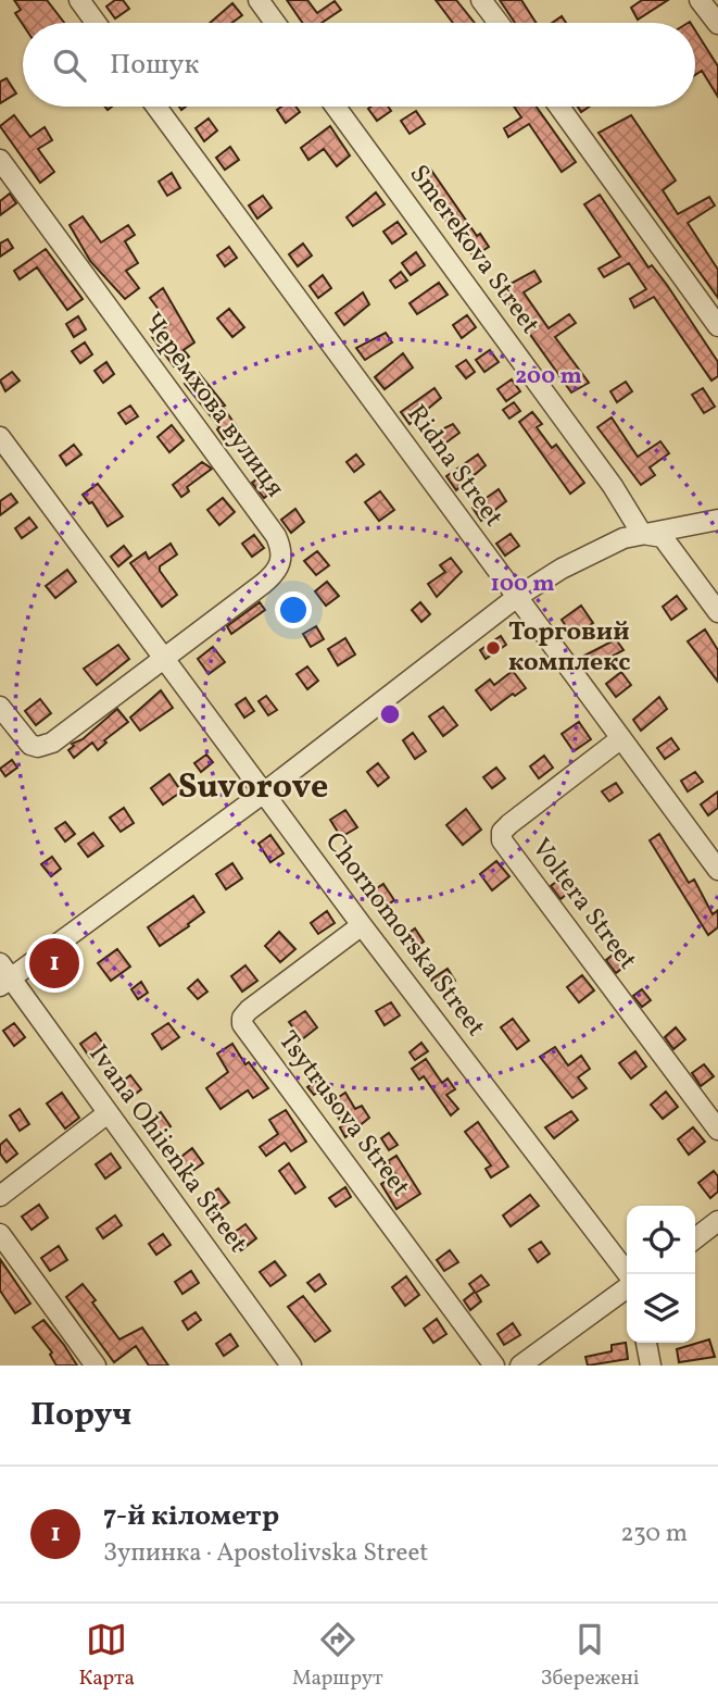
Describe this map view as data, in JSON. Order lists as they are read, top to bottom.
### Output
{
  "streets": {
    "street": [
      "Smerekova Street",
      "Черемхова вулиця",
      "Ridna Street",
      "Voltera Street",
      "Chornomorska Street",
      "Tsytrusova Street",
      "Ivana Ohiienka Street"
    ]
  },
  "crossings": [
    ["Черемхова вулиця", "Chornomorska Street"],
    ["Ridna Street", "Voltera Street"],
    ["Chornomorska Street", "Tsytrusova Street"]
  ],
  "districts": ["Suvorove"],
  "places": ["Торговий комплекс"],
  "page": {
    "search": "Пошук",
    "pins": "1",
    "heading": "Поруч",
    "list": [
      {
        "mark": "1",
        "name": "7-й кілометр",
        "note": "Зупинка · Apostolivska Street",
        "value": "230 m"
      }
    ],
    "nav": ["Карта", "Маршрут", "Збережені"]
  },
  "rings": ["200 m", "100 m"]
}
